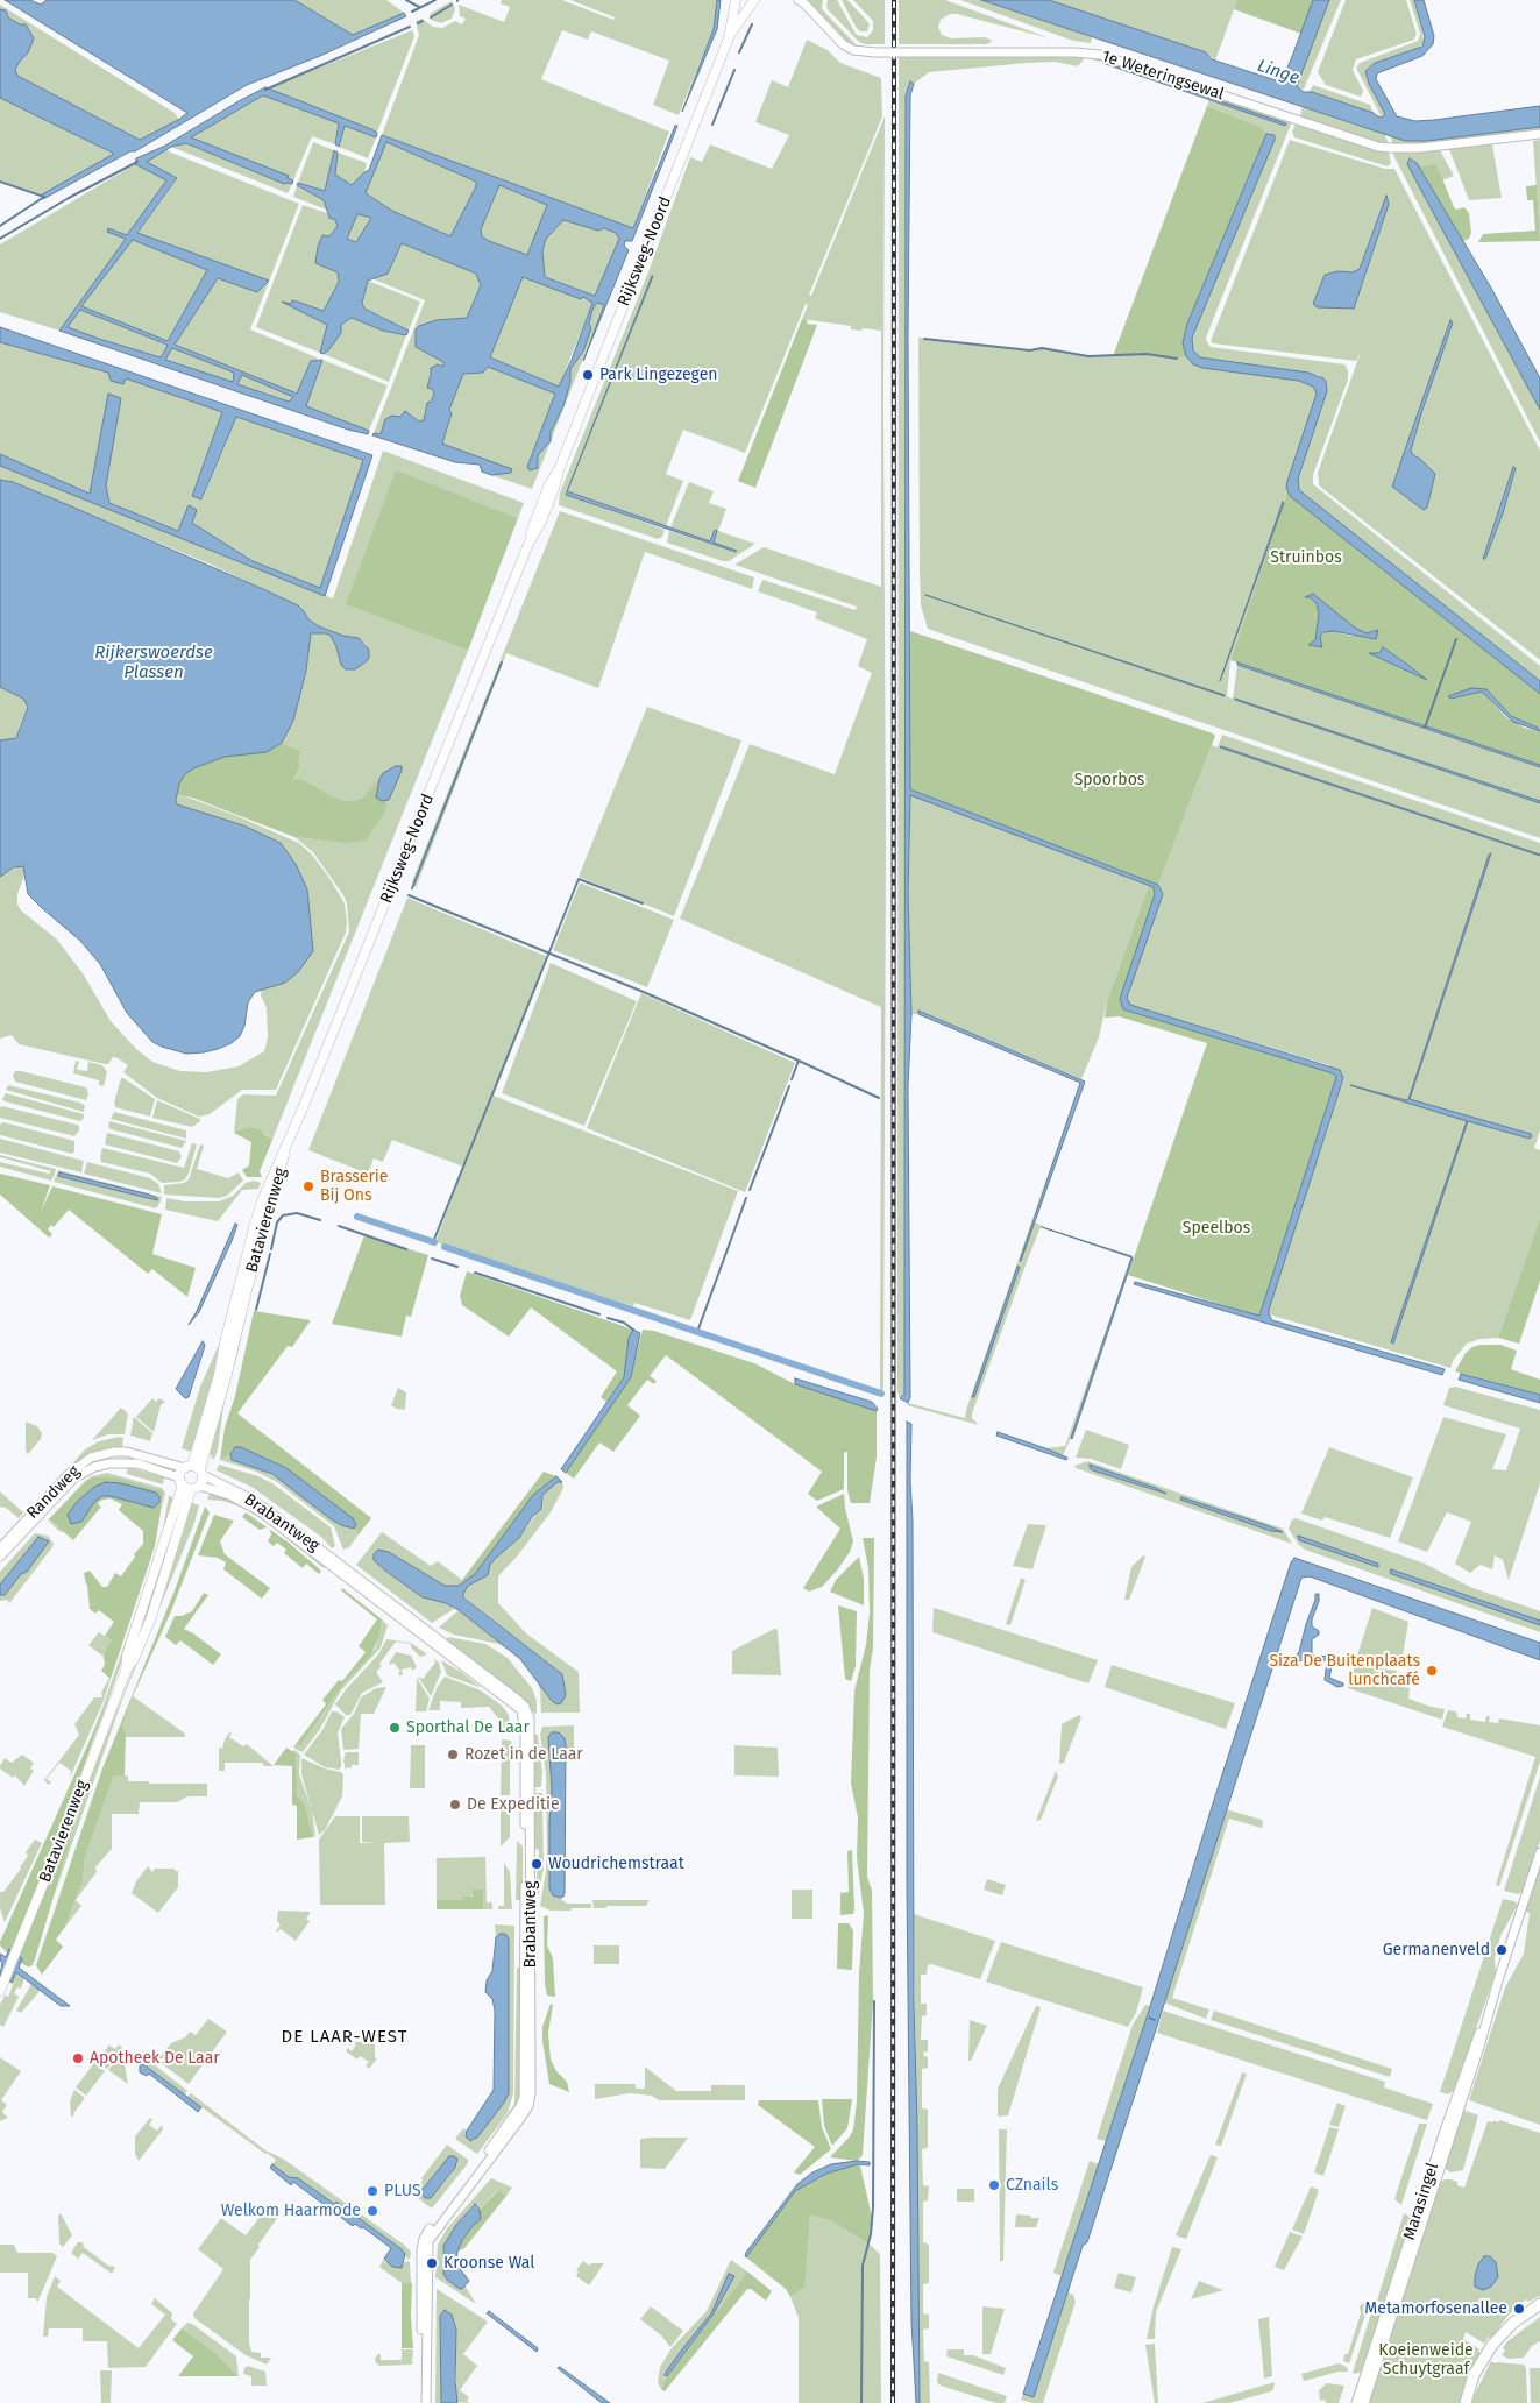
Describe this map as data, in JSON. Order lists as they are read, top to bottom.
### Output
{
  "streets": {
    "main road": ["Rijksweg-Noord", "Batavierenweg"],
    "street": [
      "1e Weteringsewal",
      "Randweg",
      "Brabantweg",
      "Marasingel"
    ]
  },
  "crossings": [
    ["Rijksweg-Noord", "Batavierenweg"],
    ["Batavierenweg", "Randweg"],
    ["Batavierenweg", "Brabantweg"],
    ["Randweg", "Brabantweg"]
  ],
  "districts": ["DE LAAR-WEST"],
  "water": ["Linge", "Rijkerswoerdse Plassen"],
  "parks": [
    "Struinbos",
    "Spoorbos",
    "Speelbos",
    "Koeienweide Schuytgraaf"
  ],
  "places": [
    "Park Lingezegen",
    "Brasserie Bij Ons",
    "Siza De Buitenplaats lunchcafé",
    "Sporthal De Laar",
    "Rozet in de Laar",
    "De Expeditie",
    "Woudrichemstraat",
    "Germanenveld",
    "Apotheek De Laar",
    "CZnails",
    "PLUS",
    "Welkom Haarmode",
    "Kroonse Wal",
    "Metamorfosenallee"
  ]
}
